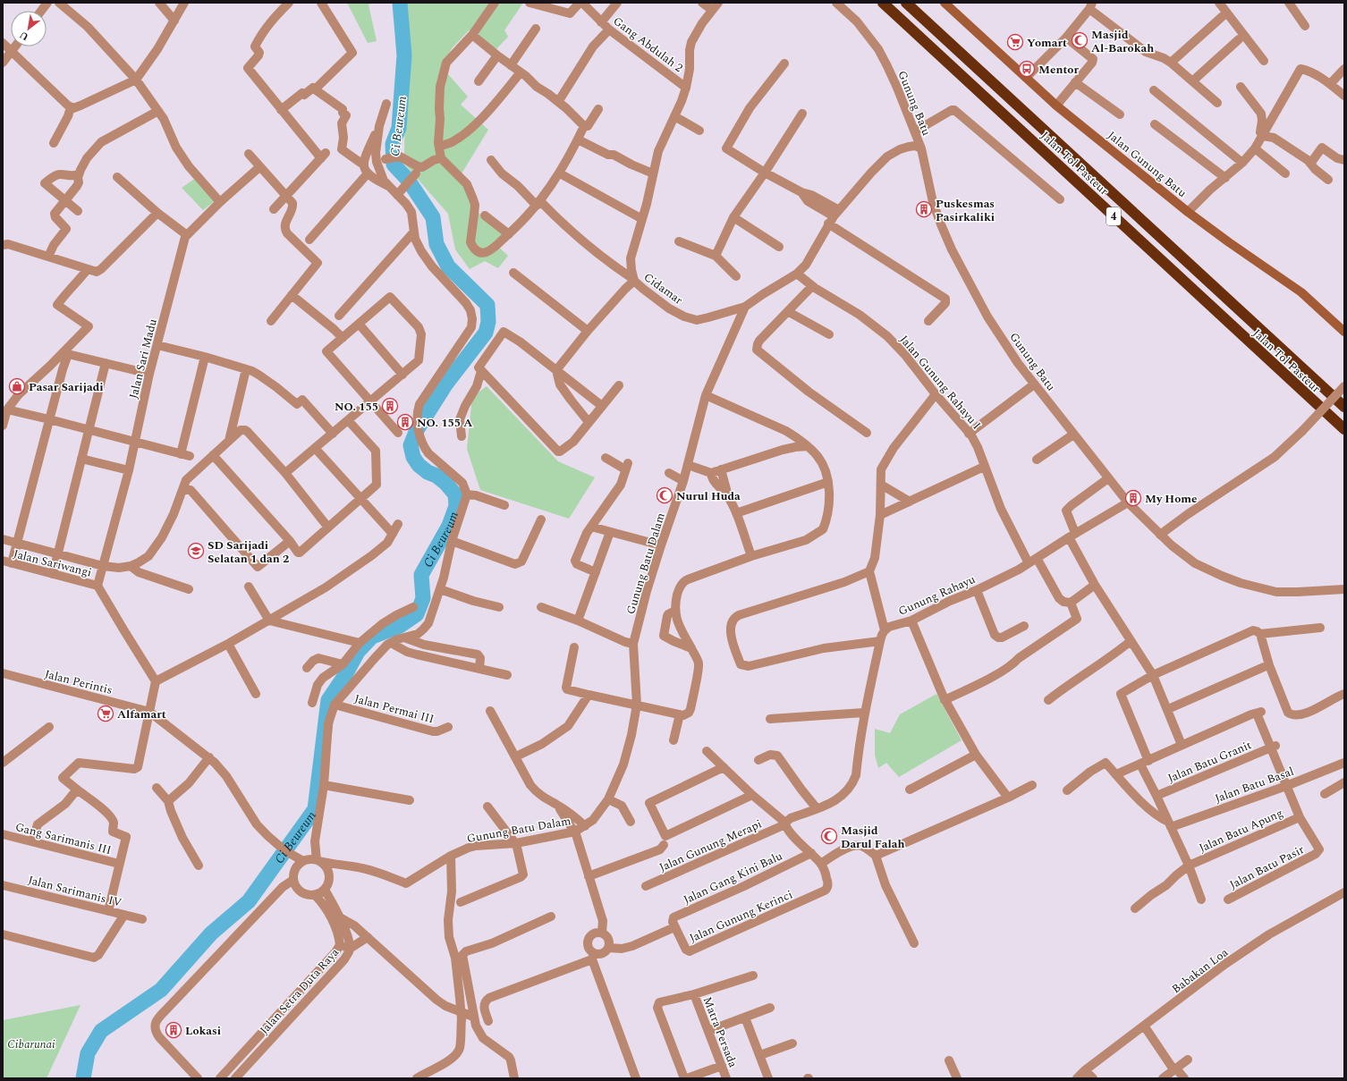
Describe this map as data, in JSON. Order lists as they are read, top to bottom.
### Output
{
  "streets": {
    "highway": ["Jalan Tol Pasteur", "4"],
    "main road": ["Jalan Gunung Batu"],
    "street": [
      "Gang Abdulah 2",
      "Gunung Batu",
      "Cidamar",
      "Jalan Sari Madu",
      "Jalan Gunung Rahayu I",
      "Jalan Sariwangi",
      "Gunung Batu Dalam",
      "Gunung Rahayu",
      "Jalan Perintis",
      "Jalan Permai III",
      "Jalan Batu Granit",
      "Jalan Batu Basal",
      "Jalan Batu Apung",
      "Gang Sarimanis III",
      "Jalan Gunung Merapi",
      "Jalan Batu Pasir",
      "Jalan Gang Kini Balu",
      "Jalan Sarimanis IV",
      "Jalan Gunung Kerinci",
      "Babakan Loa",
      "Jalan Setra Duta Raya",
      "Matra Persada"
    ]
  },
  "crossings": [
    ["Gang Abdulah 2", "Cidamar"],
    ["Gunung Batu", "Gunung Rahayu"],
    ["Cidamar", "Gunung Batu Dalam"],
    ["Jalan Sari Madu", "Jalan Sariwangi"],
    ["Jalan Gunung Rahayu I", "Gunung Rahayu"],
    ["Gunung Batu Dalam", "Jalan Setra Duta Raya"],
    ["Jalan Batu Apung", "Jalan Batu Pasir"],
    ["Jalan Gang Kini Balu", "Jalan Gunung Kerinci"]
  ],
  "water": ["Ci Beureum"],
  "parks": ["Cibarunai"],
  "places": {
    "mosque": ["Masjid Al-Barokah", "Nurul Huda", "Masjid Darul Falah"],
    "supermarket": ["Yomart", "Alfamart"],
    "bus stop": ["Mentor"],
    "building": [
      "Puskesmas Pasirkaliki",
      "NO. 155",
      "NO. 155 A",
      "My Home",
      "Lokasi"
    ],
    "shop": ["Pasar Sarijadi"],
    "school or university": ["SD Sarijadi Selatan 1 dan 2"]
  },
  "north": "bottom left"
}
